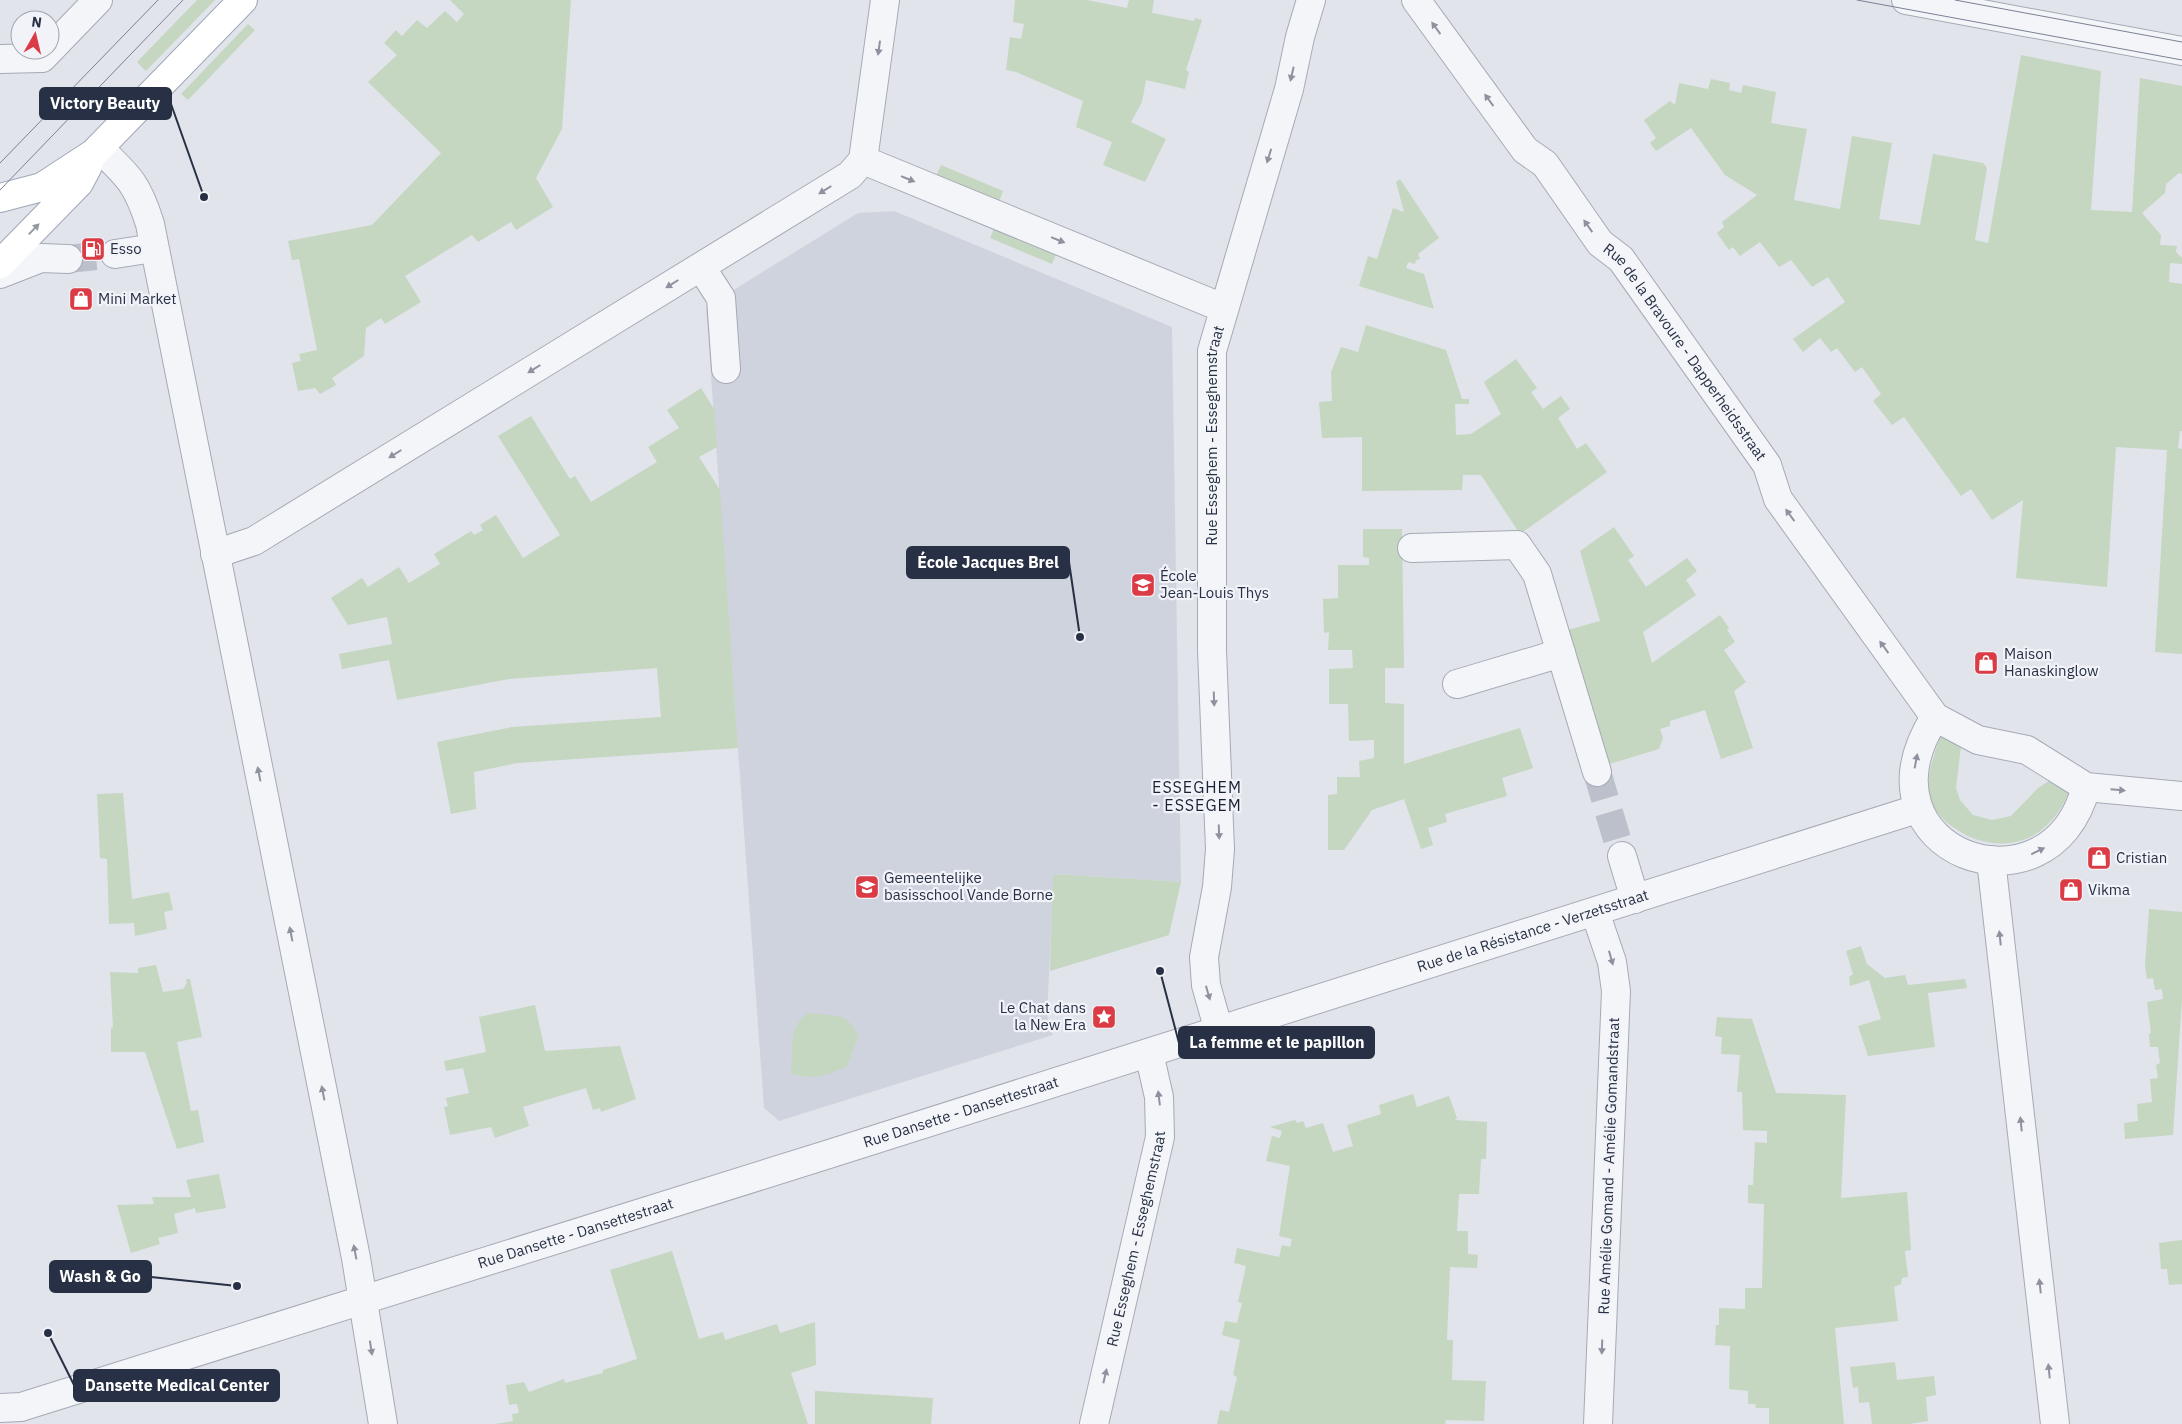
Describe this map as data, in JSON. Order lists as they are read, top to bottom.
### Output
{
  "streets": {
    "street": [
      "Rue de la Bravoure - Dapperheidsstraat",
      "Rue Esseghem - Esseghemstraat",
      "Rue de la Résistance - Verzetsstraat",
      "Rue Dansette - Dansettestraat",
      "Rue Amélie Gomand - Amélie Gomandstraat"
    ]
  },
  "crossings": [
    ["Rue Esseghem - Esseghemstraat", "Rue de la Résistance - Verzetsstraat"],
    ["Rue Esseghem - Esseghemstraat", "Rue Dansette - Dansettestraat"],
    ["Rue de la Résistance - Verzetsstraat", "Rue Dansette - Dansettestraat"],
    ["Rue de la Résistance - Verzetsstraat", "Rue Amélie Gomand - Amélie Gomandstraat"]
  ],
  "one_way": ["Rue de la Bravoure - Dapperheidsstraat", "Rue Amélie Gomand - Amélie Gomandstraat"],
  "districts": ["ESSEGHEM - ESSEGEM"],
  "places": {
    "other": [
      "Victory Beauty",
      "École Jacques Brel",
      "La femme et le papillon",
      "Wash & Go",
      "Dansette Medical Center"
    ],
    "fuel station": ["Esso"],
    "shop": [
      "Mini Market",
      "Maison Hanaskinglow",
      "Cristian",
      "Vikma"
    ],
    "school or university": ["École Jean-Louis Thys", "Gemeentelijke basisschool Vande Borne"],
    "place": ["Le Chat dans la New Era"]
  },
  "north": "top"
}
